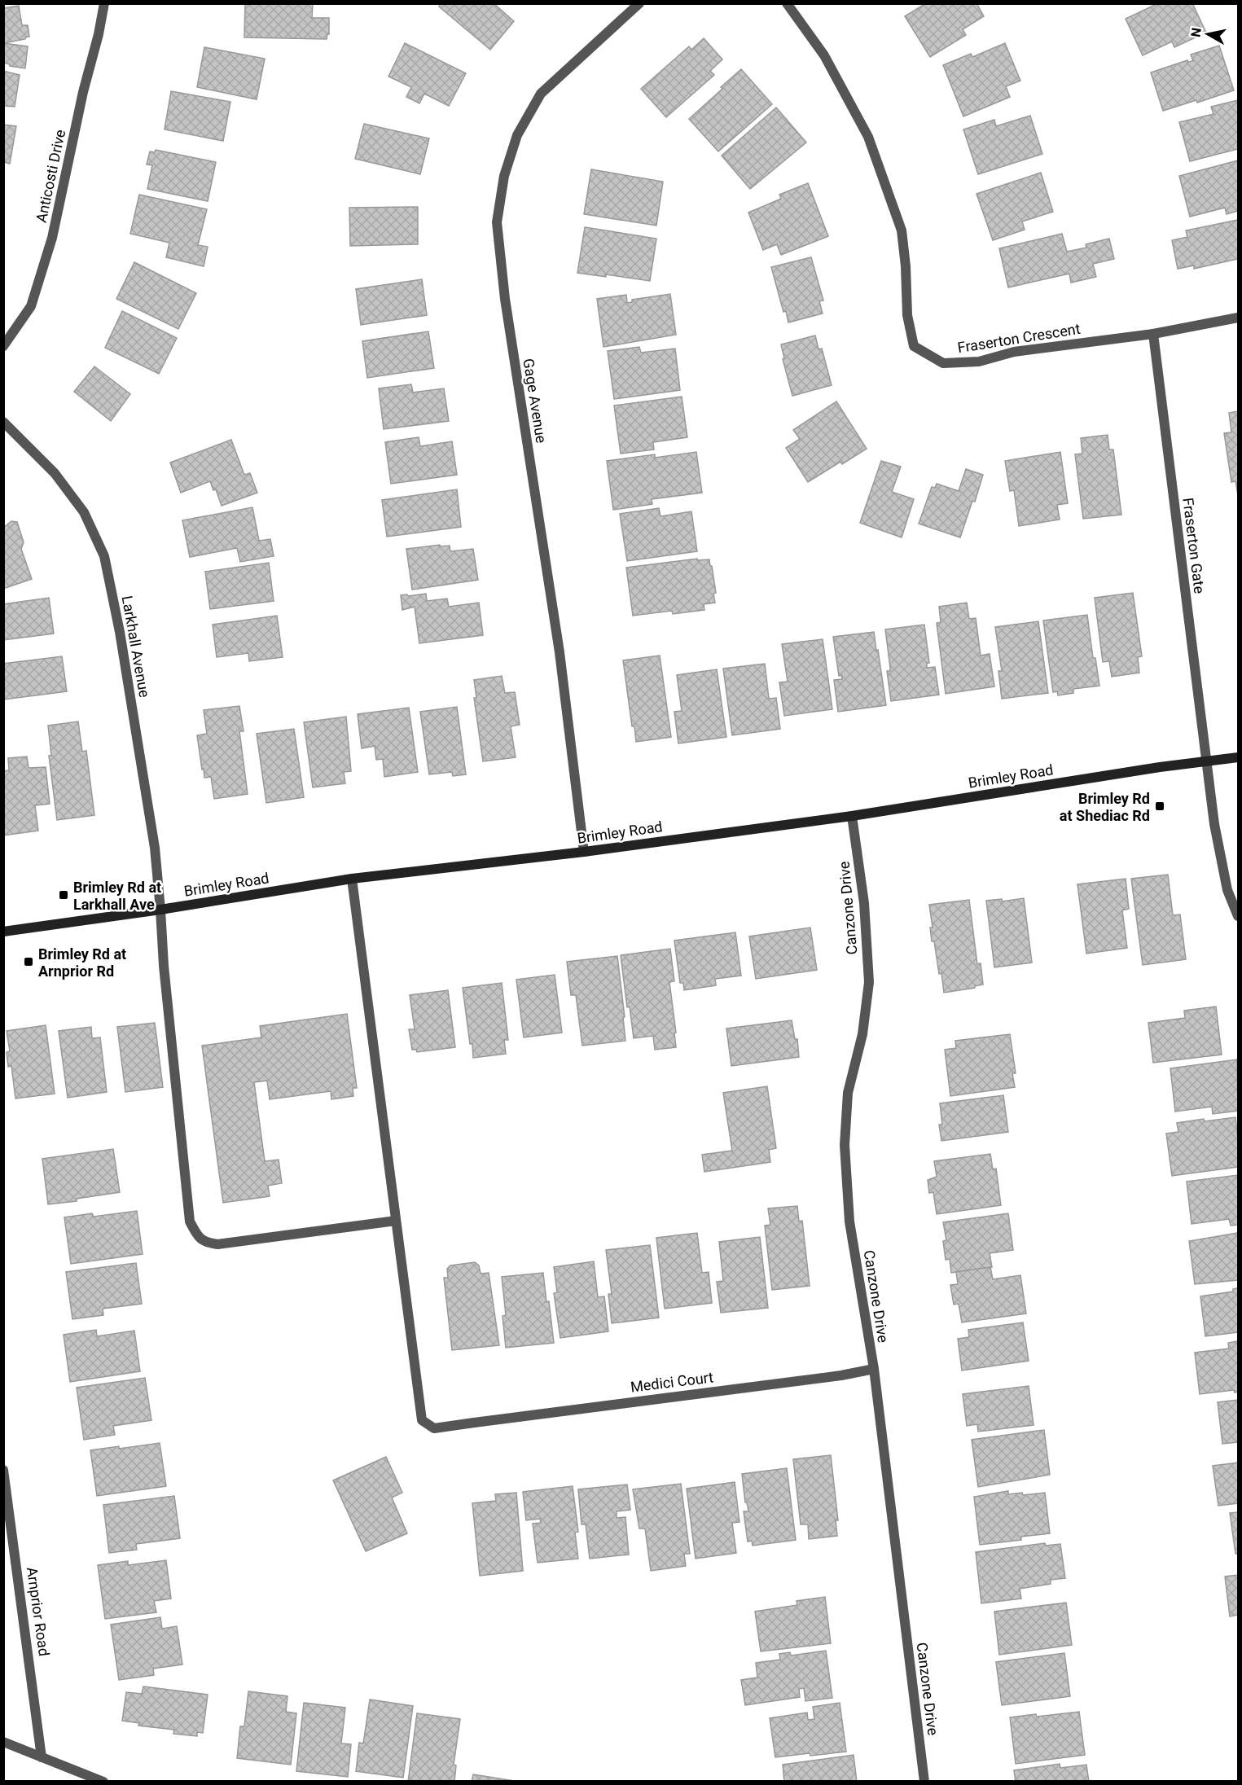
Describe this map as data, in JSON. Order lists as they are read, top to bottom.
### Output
{
  "streets": {
    "main road": ["Brimley Road"],
    "street": [
      "Anticosti Drive",
      "Fraserton Crescent",
      "Gage Avenue",
      "Fraserton Gate",
      "Larkhall Avenue",
      "Canzone Drive",
      "Medici Court",
      "Arnprior Road"
    ]
  },
  "crossings": [
    ["Fraserton Crescent", "Fraserton Gate"],
    ["Gage Avenue", "Brimley Road"],
    ["Fraserton Gate", "Brimley Road"],
    ["Larkhall Avenue", "Brimley Road"],
    ["Larkhall Avenue", "Medici Court"],
    ["Brimley Road", "Canzone Drive"],
    ["Brimley Road", "Medici Court"],
    ["Canzone Drive", "Medici Court"]
  ],
  "places": {
    "transit": ["Brimley Rd at Shediac Rd", "Brimley Rd at Larkhall Ave", "Brimley Rd at Arnprior Rd"]
  },
  "north": "left"
}
